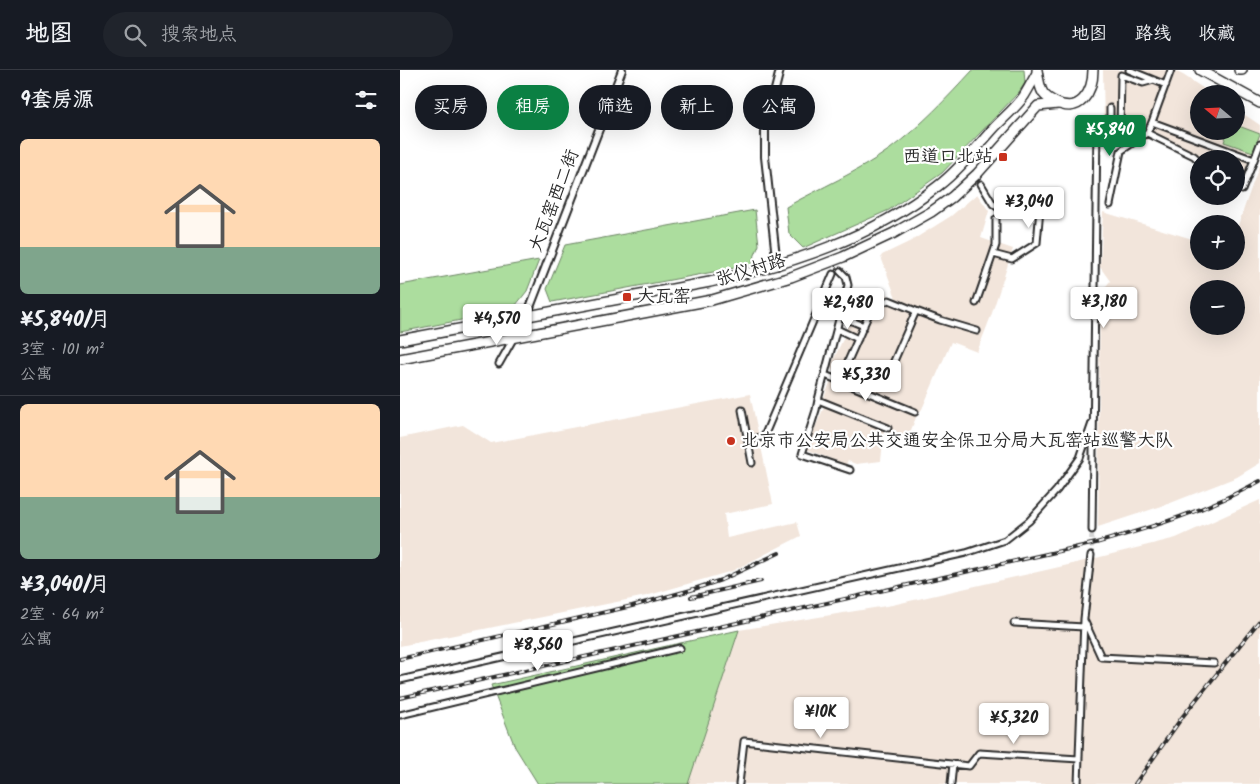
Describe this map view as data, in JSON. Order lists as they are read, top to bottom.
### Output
{
  "streets": {
    "main road": ["张仪村路"],
    "street": ["大瓦窑西二街"]
  },
  "crossings": [
    ["大瓦窑西二街", "张仪村路"]
  ],
  "places": {
    "transit": ["西道口北站", "大瓦窑"],
    "other": ["北京市公安局公共交通安全保卫分局大瓦窑站巡警大队"]
  },
  "north": "left",
  "page": {
    "header": "地图",
    "search": "搜索地点",
    "nav": ["地图", "路线", "收藏"],
    "heading": "9套房源",
    "map_buttons": ["+", "−"],
    "chip": [
      "买房",
      "租房",
      "筛选",
      "新上",
      "公寓"
    ],
    "price": [
      "¥5,840",
      "¥3,040",
      "¥3,180",
      "¥2,480",
      "¥4,570",
      "¥5,330",
      "¥8,560",
      "¥10K",
      "¥5,320"
    ],
    "list": [
      {
        "name": "¥5,840/月",
        "note": "3室 · 101 m² · 公寓"
      },
      {
        "name": "¥3,040/月",
        "note": "2室 · 64 m² · 公寓"
      }
    ]
  }
}
